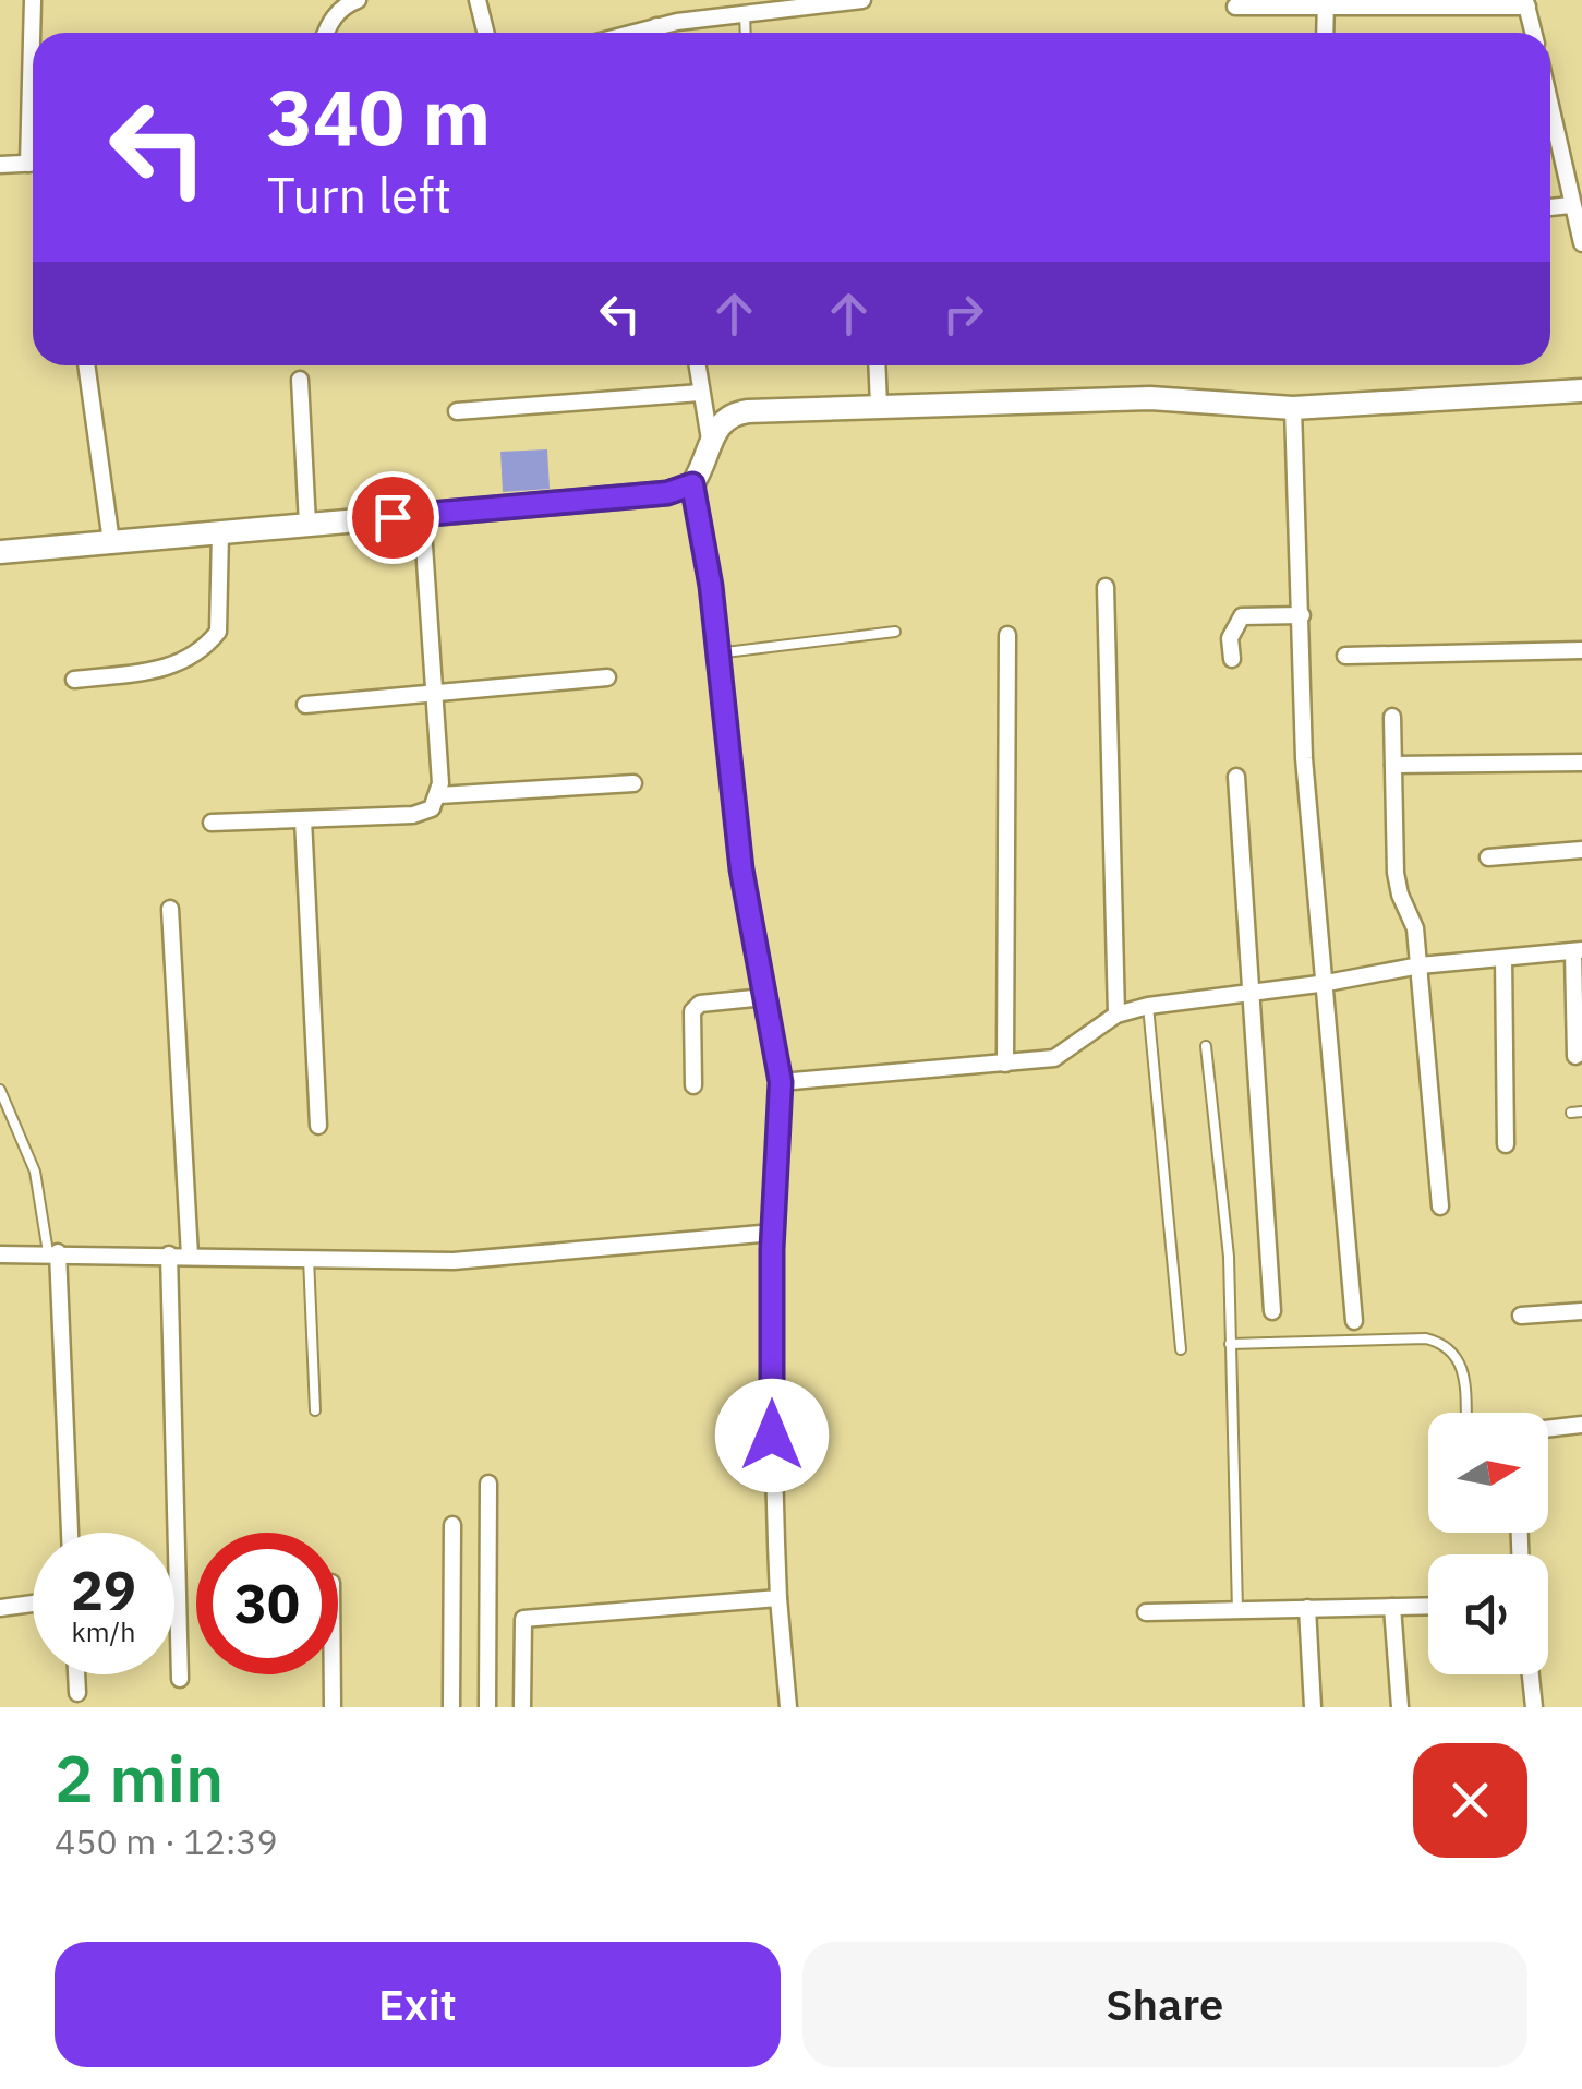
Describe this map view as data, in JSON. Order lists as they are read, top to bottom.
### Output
{
  "north": "right",
  "page": {
    "turn": ["340 m", "Turn left"],
    "speed": "29 km/h",
    "limit": "30",
    "heading": ["2 min", "450 m · 12:39"],
    "buttons": ["Exit", "Share"]
  }
}
